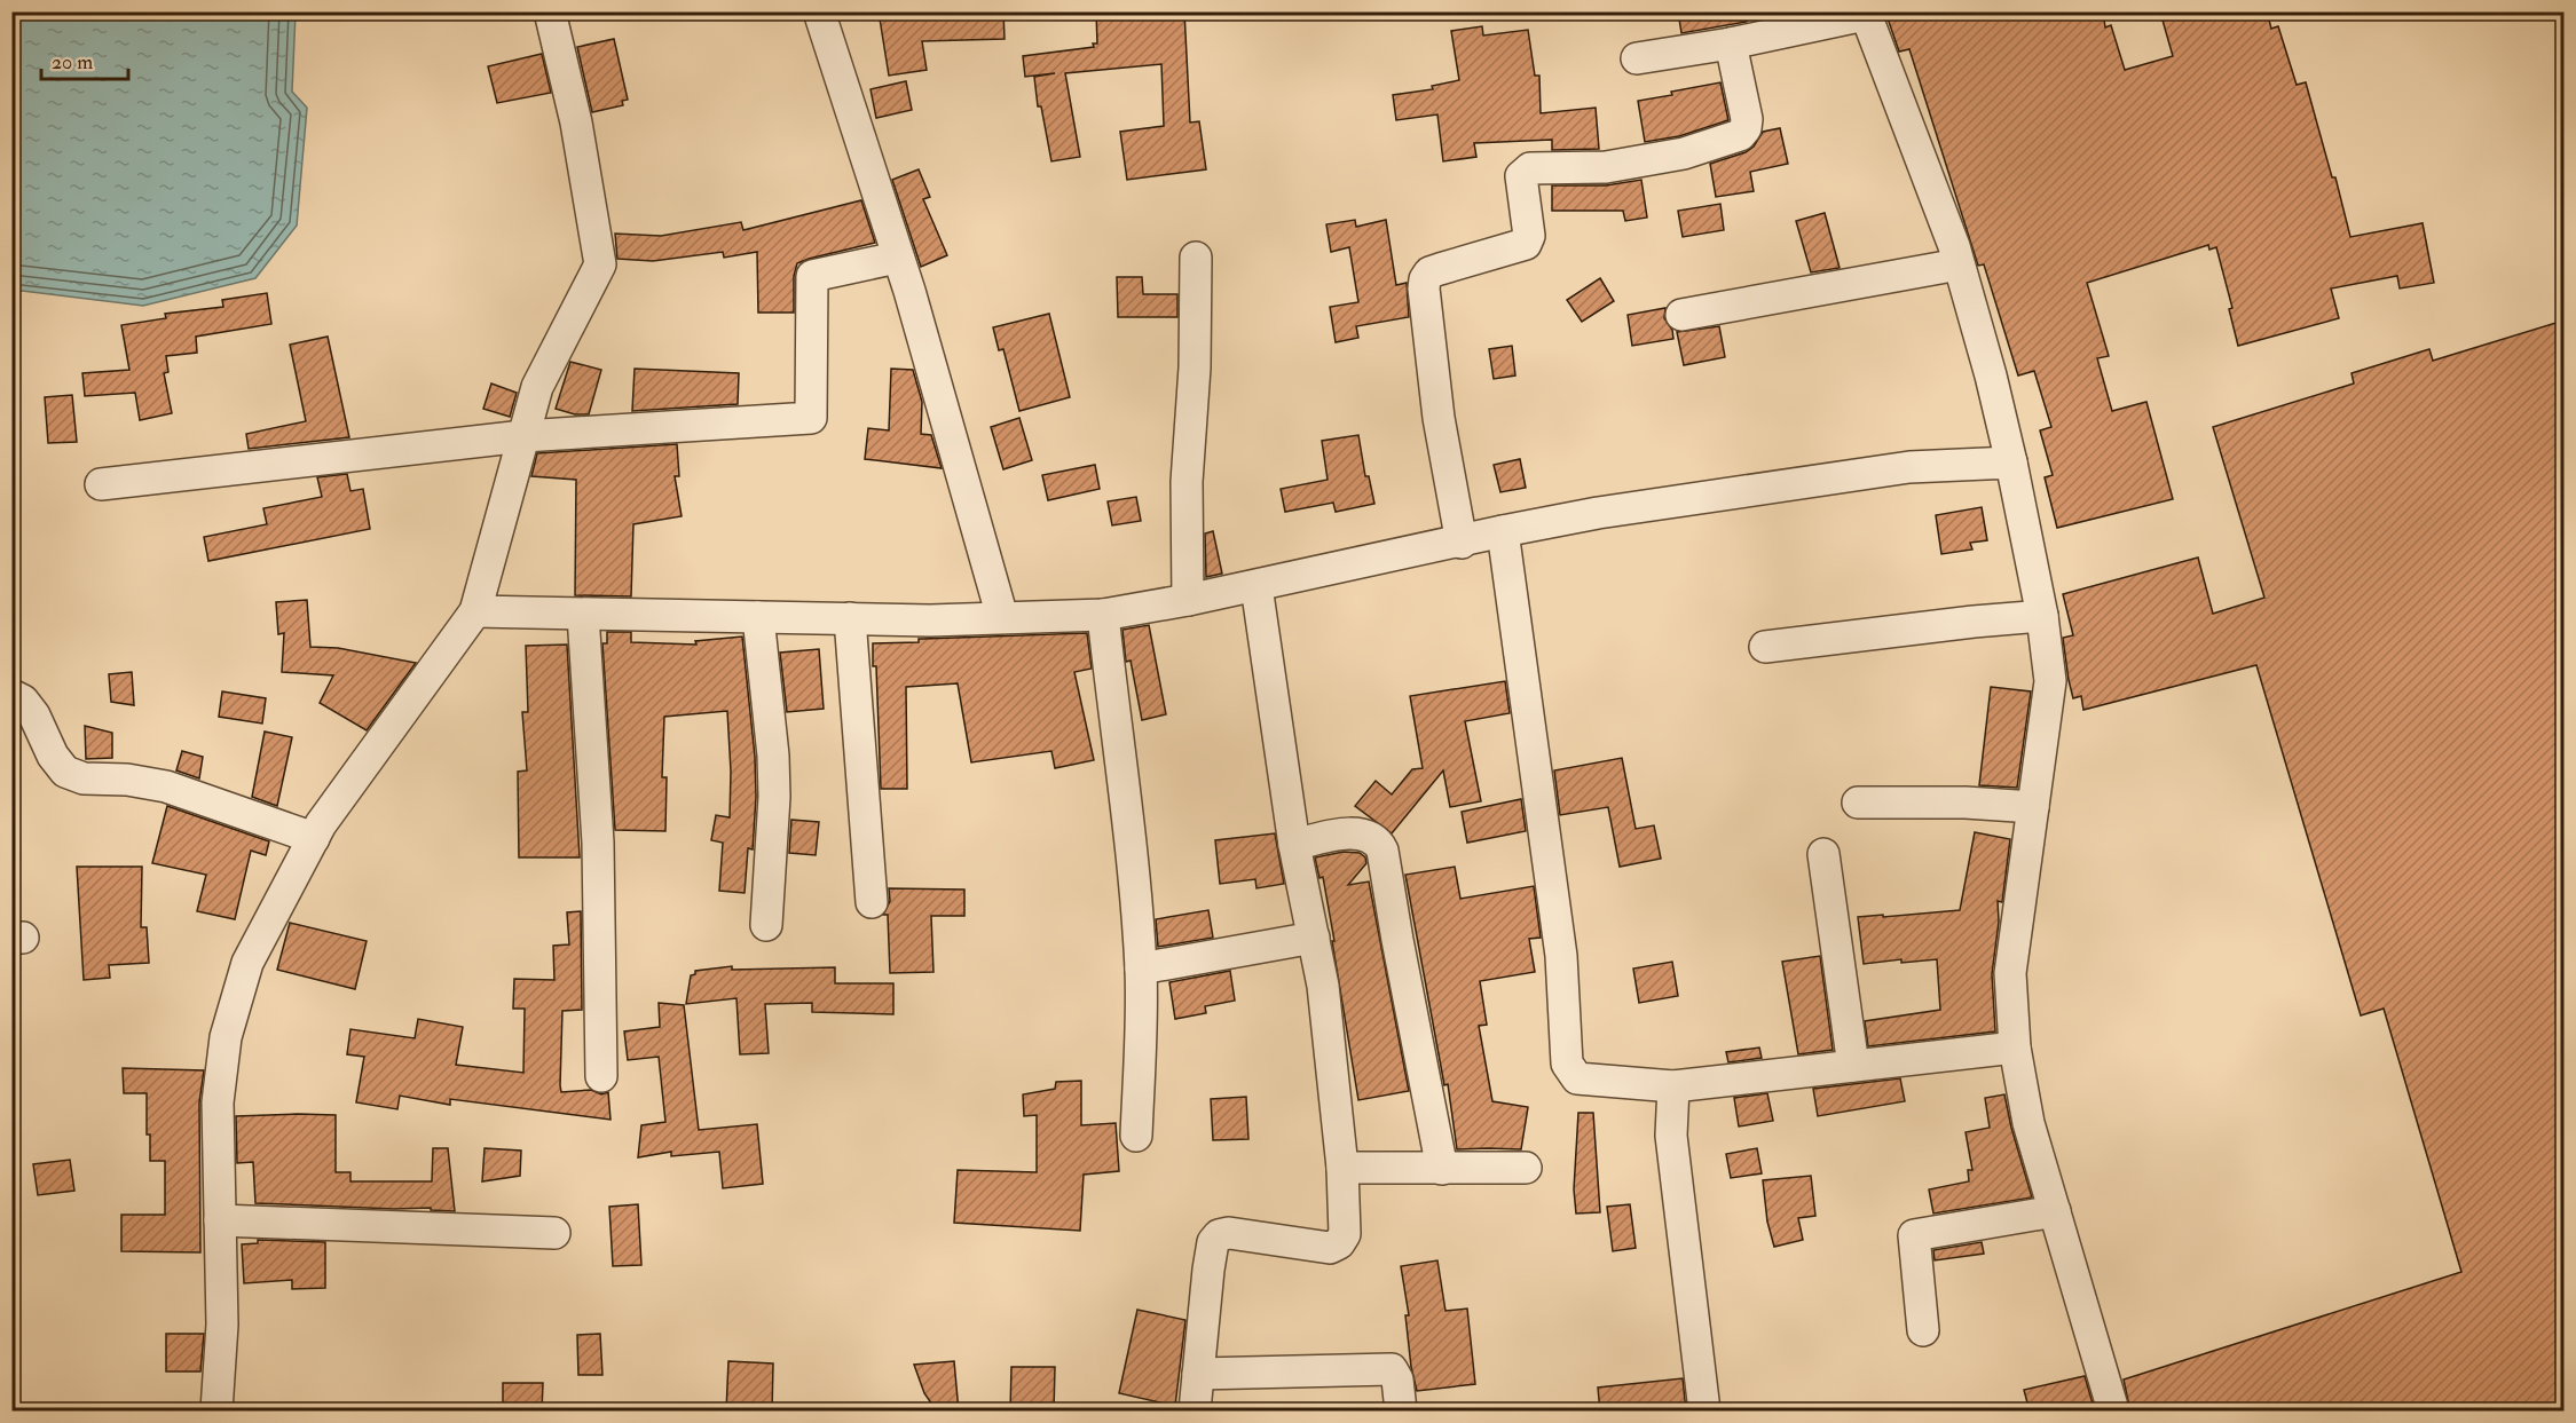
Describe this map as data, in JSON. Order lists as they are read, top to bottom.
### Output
{
  "scale_bar": "20 m"
}
